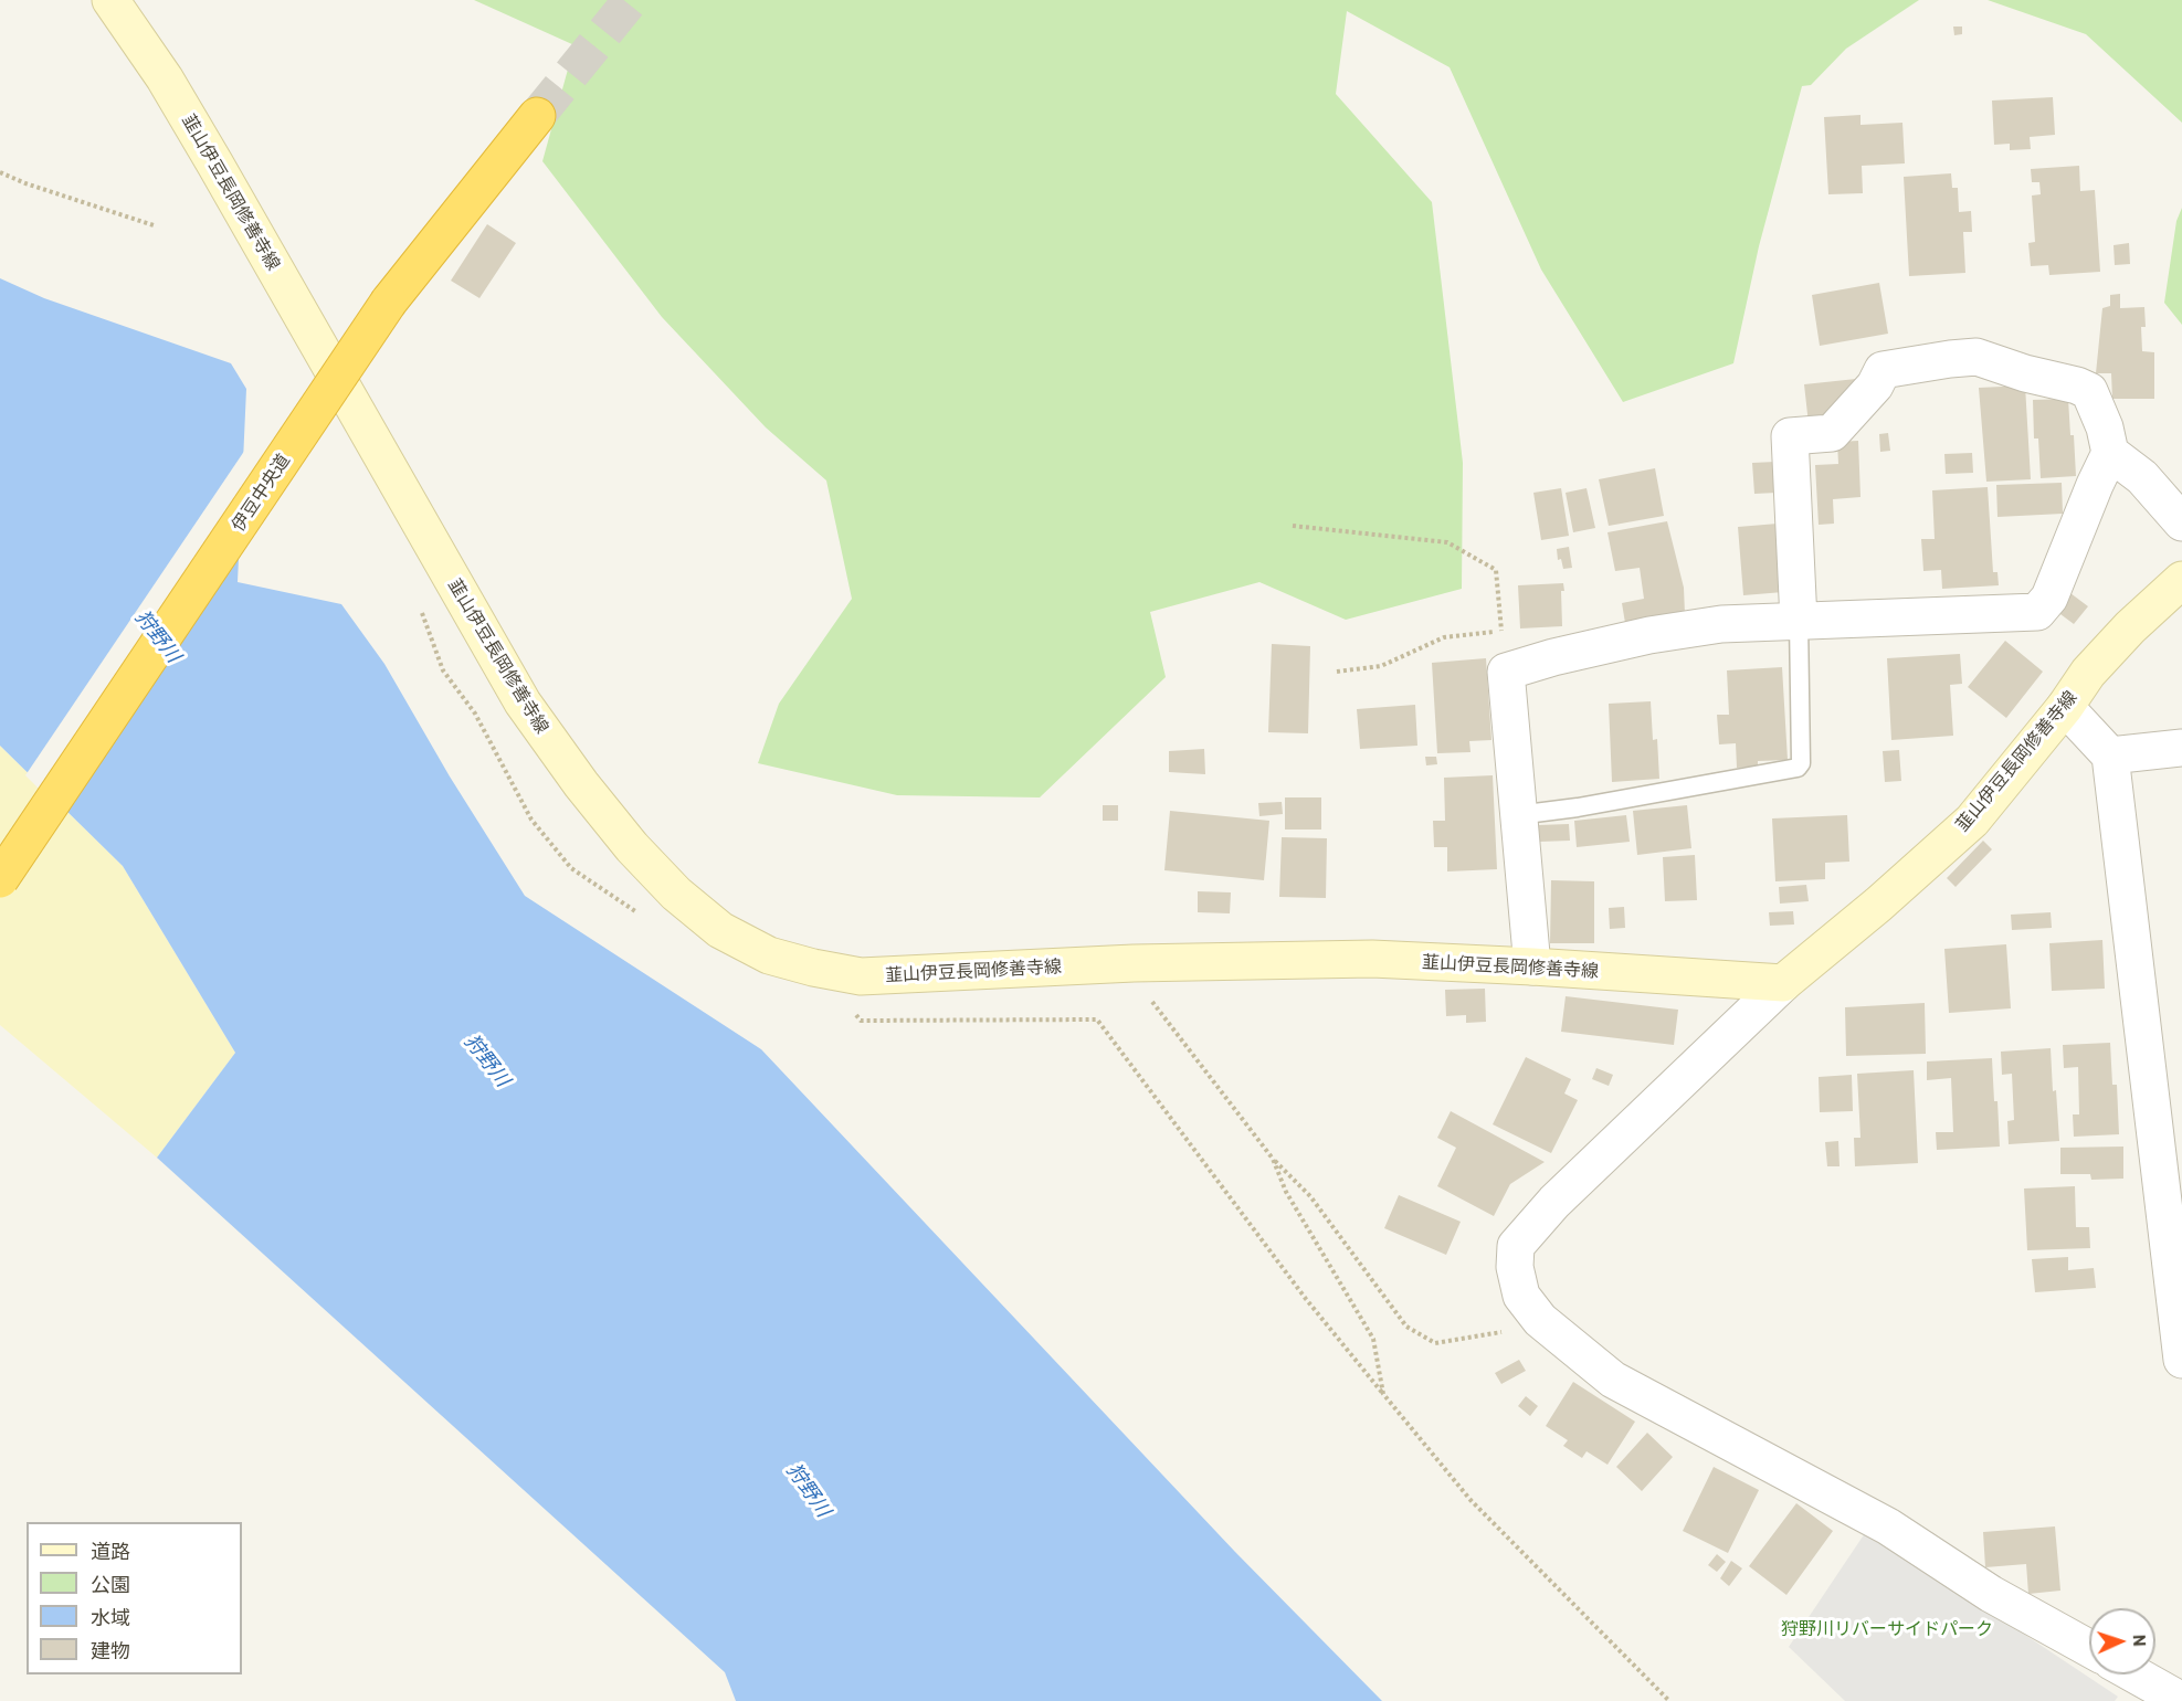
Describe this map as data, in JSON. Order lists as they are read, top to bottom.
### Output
{
  "streets": {
    "highway": ["伊豆中央道"],
    "main road": ["韮山伊豆長岡修善寺線"]
  },
  "water": ["狩野川"],
  "parks": ["狩野川リバーサイドパーク"],
  "legend": [
    "道路",
    "公園",
    "水域",
    "建物"
  ],
  "north": "right"
}
